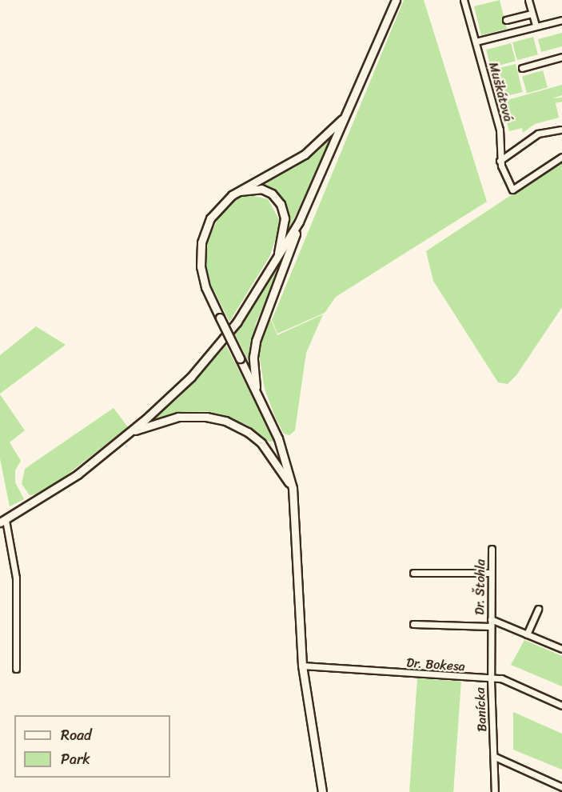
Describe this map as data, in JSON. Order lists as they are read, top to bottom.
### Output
{
  "streets": {
    "street": [
      "Muškátová",
      "Dr. Štohla",
      "Dr. Bokesa",
      "Banícka"
    ]
  },
  "crossings": [
    ["Dr. Štohla", "Banícka"],
    ["Dr. Bokesa", "Banícka"]
  ],
  "legend": ["Road", "Park"]
}
